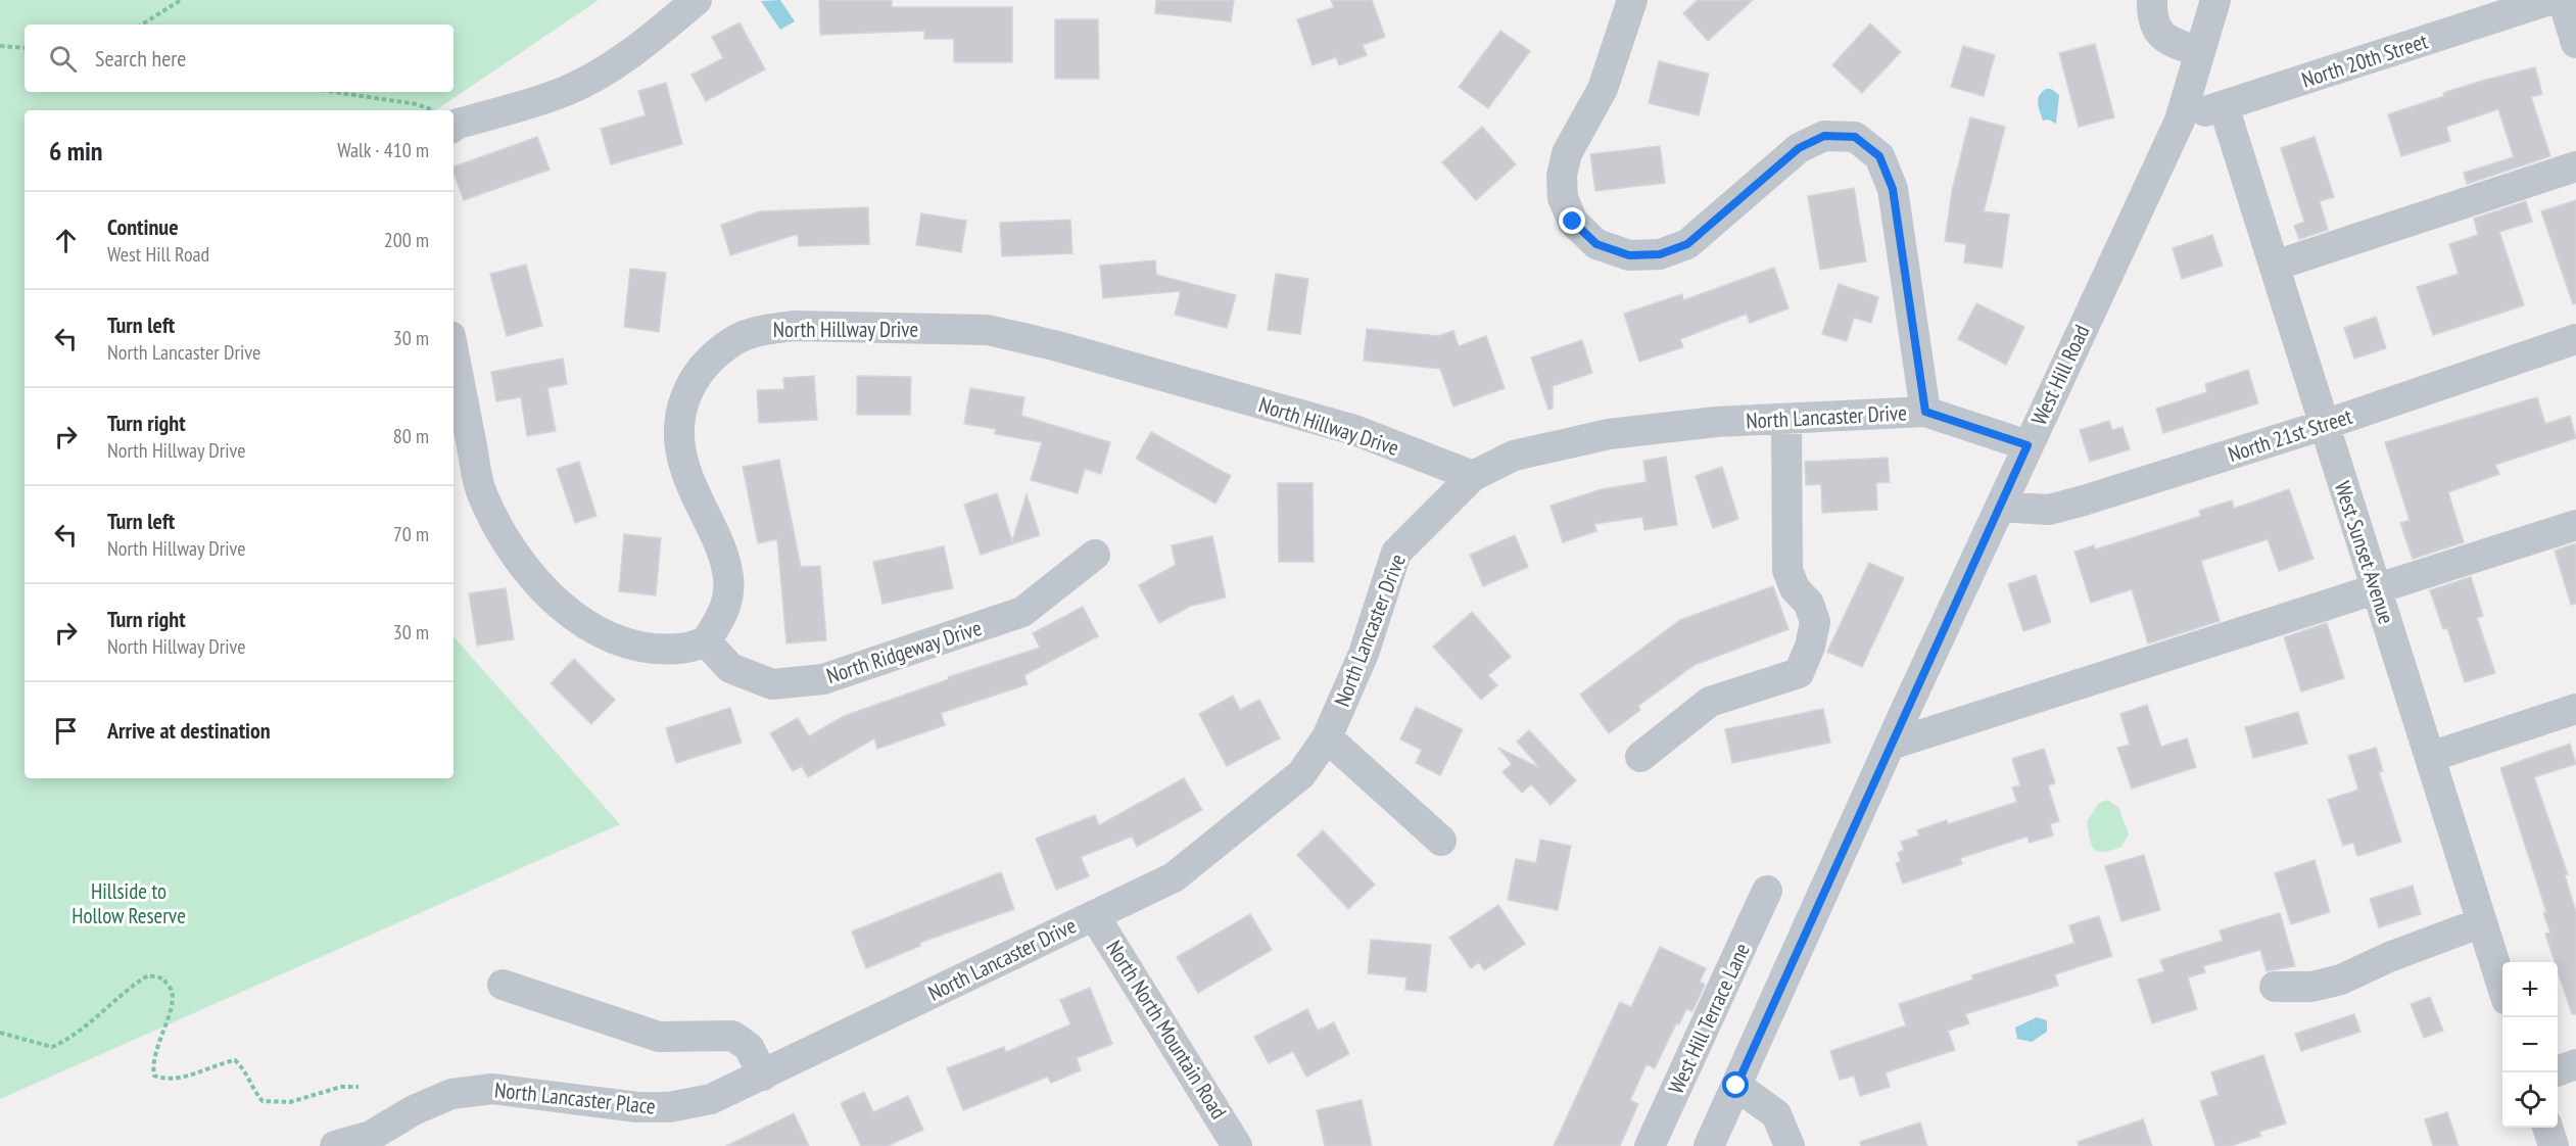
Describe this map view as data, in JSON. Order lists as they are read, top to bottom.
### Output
{
  "streets": {
    "street": [
      "North 20th Street",
      "North Hillway Drive",
      "West Hill Road",
      "North Lancaster Drive",
      "North 21st Street",
      "West Sunset Avenue",
      "North Ridgeway Drive",
      "West Hill Terrace Lane",
      "North North Mountain Road",
      "North Lancaster Place"
    ]
  },
  "crossings": [
    ["North 20th Street", "West Hill Road"],
    ["North 20th Street", "West Sunset Avenue"],
    ["North Hillway Drive", "North Lancaster Drive"],
    ["North Hillway Drive", "North Ridgeway Drive"],
    ["West Hill Road", "North Lancaster Drive"],
    ["West Hill Road", "North 21st Street"],
    ["North Lancaster Drive", "North North Mountain Road"],
    ["North Lancaster Drive", "North Lancaster Place"],
    ["North 21st Street", "West Sunset Avenue"]
  ],
  "parks": ["Hillside to Hollow Reserve"],
  "page": {
    "search": "Search here",
    "heading": ["6 min", "Walk · 410 m"],
    "list": [
      ["Continue", "West Hill Road", "200 m"],
      ["Turn left", "North Lancaster Drive", "30 m"],
      ["Turn right", "North Hillway Drive", "80 m"],
      ["Turn left", "North Hillway Drive", "70 m"],
      ["Turn right", "North Hillway Drive", "30 m"],
      "Arrive at destination"
    ],
    "map_buttons": ["+", "−"]
  }
}
